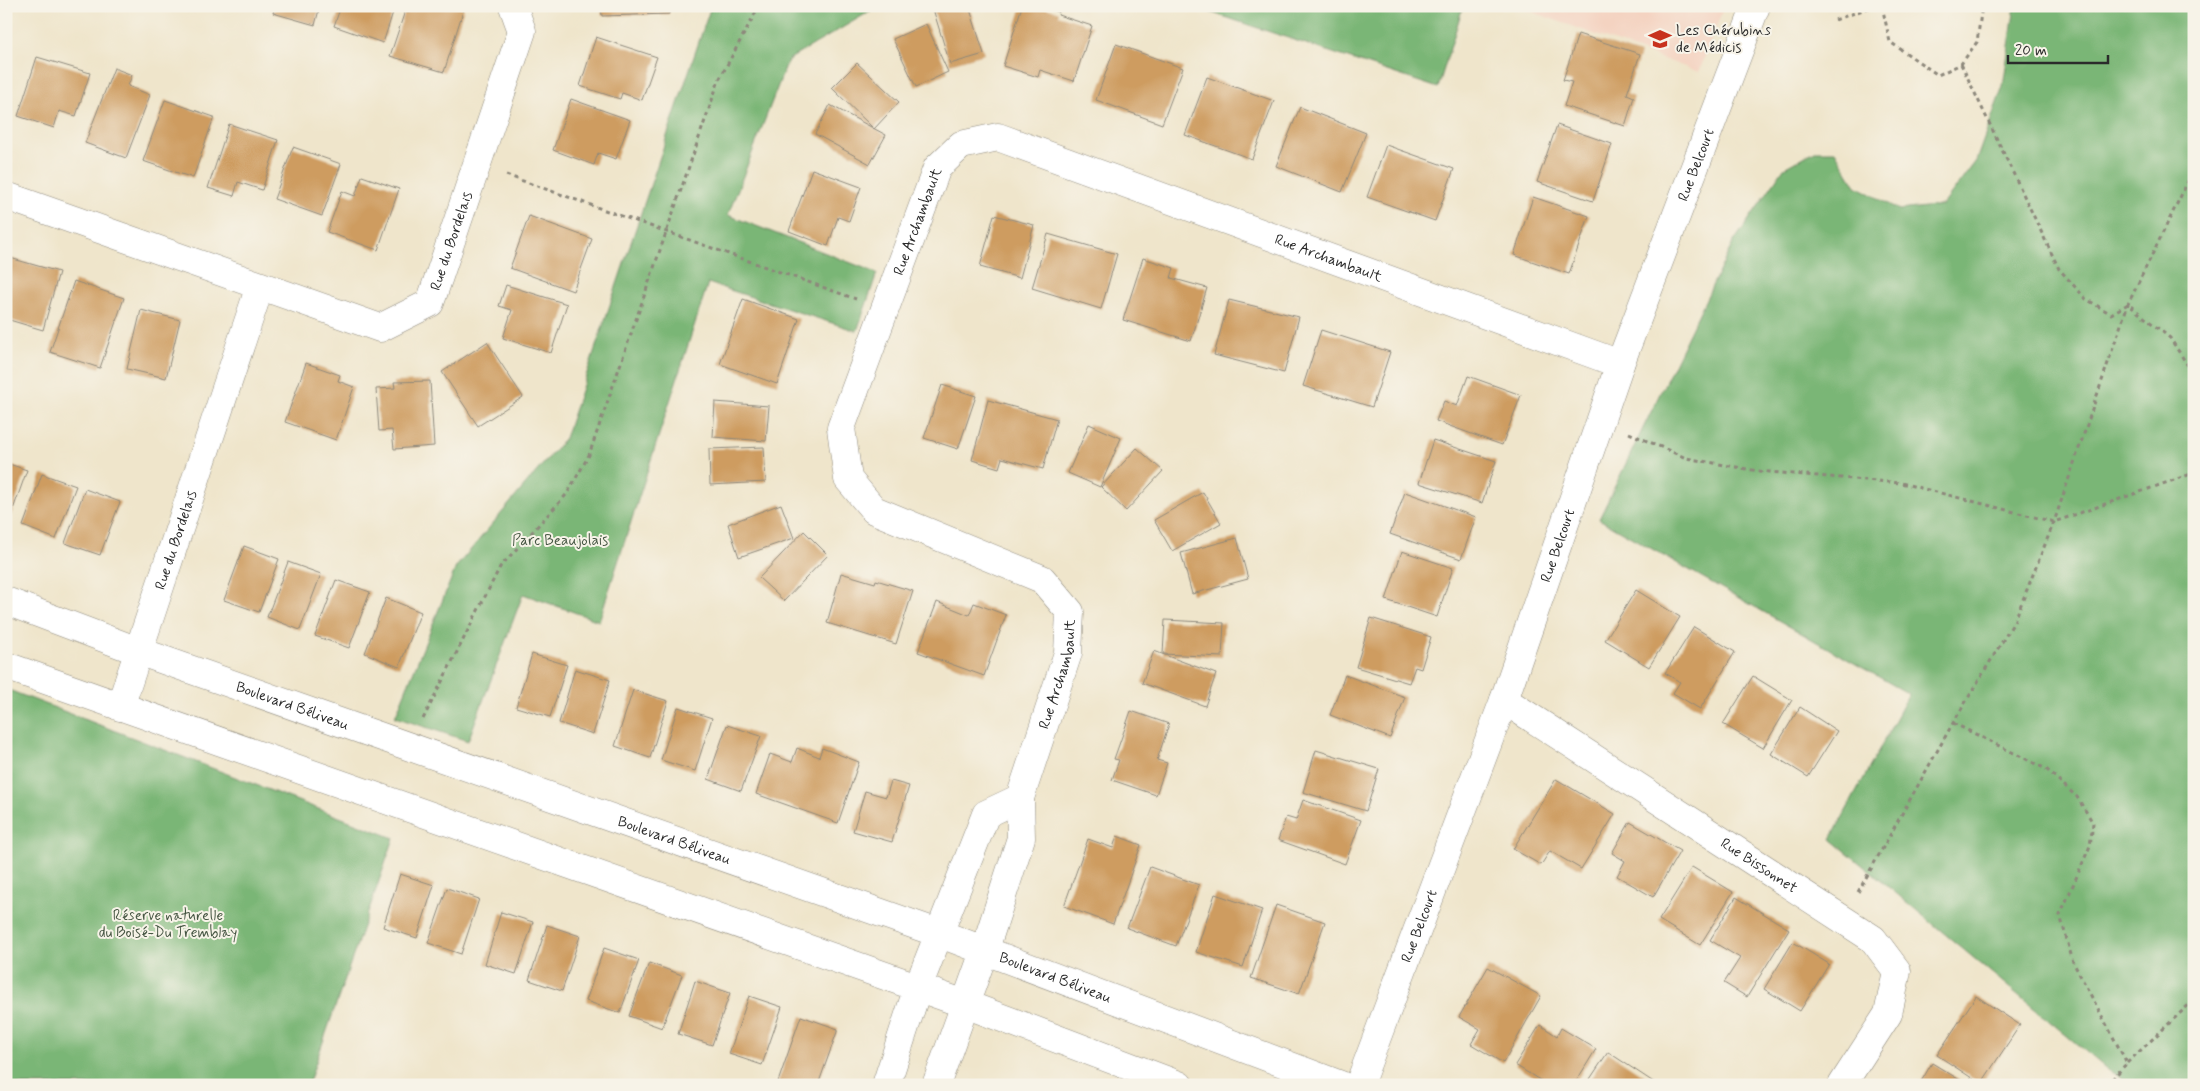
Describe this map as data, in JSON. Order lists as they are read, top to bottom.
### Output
{
  "streets": {
    "street": [
      "Rue Belcourt",
      "Rue Archambault",
      "Rue du Bordelais",
      "Boulevard Béliveau",
      "Rue Bissonnet"
    ]
  },
  "crossings": [
    ["Rue Belcourt", "Rue Archambault"],
    ["Rue Belcourt", "Rue Bissonnet"],
    ["Rue Archambault", "Boulevard Béliveau"],
    ["Rue du Bordelais", "Boulevard Béliveau"]
  ],
  "parks": ["Parc Beaujolais", "Réserve naturelle du Boisé-Du Tremblay"],
  "places": {
    "school or university": ["Les Chérubins de Médicis"]
  },
  "scale_bar": "20 m"
}
